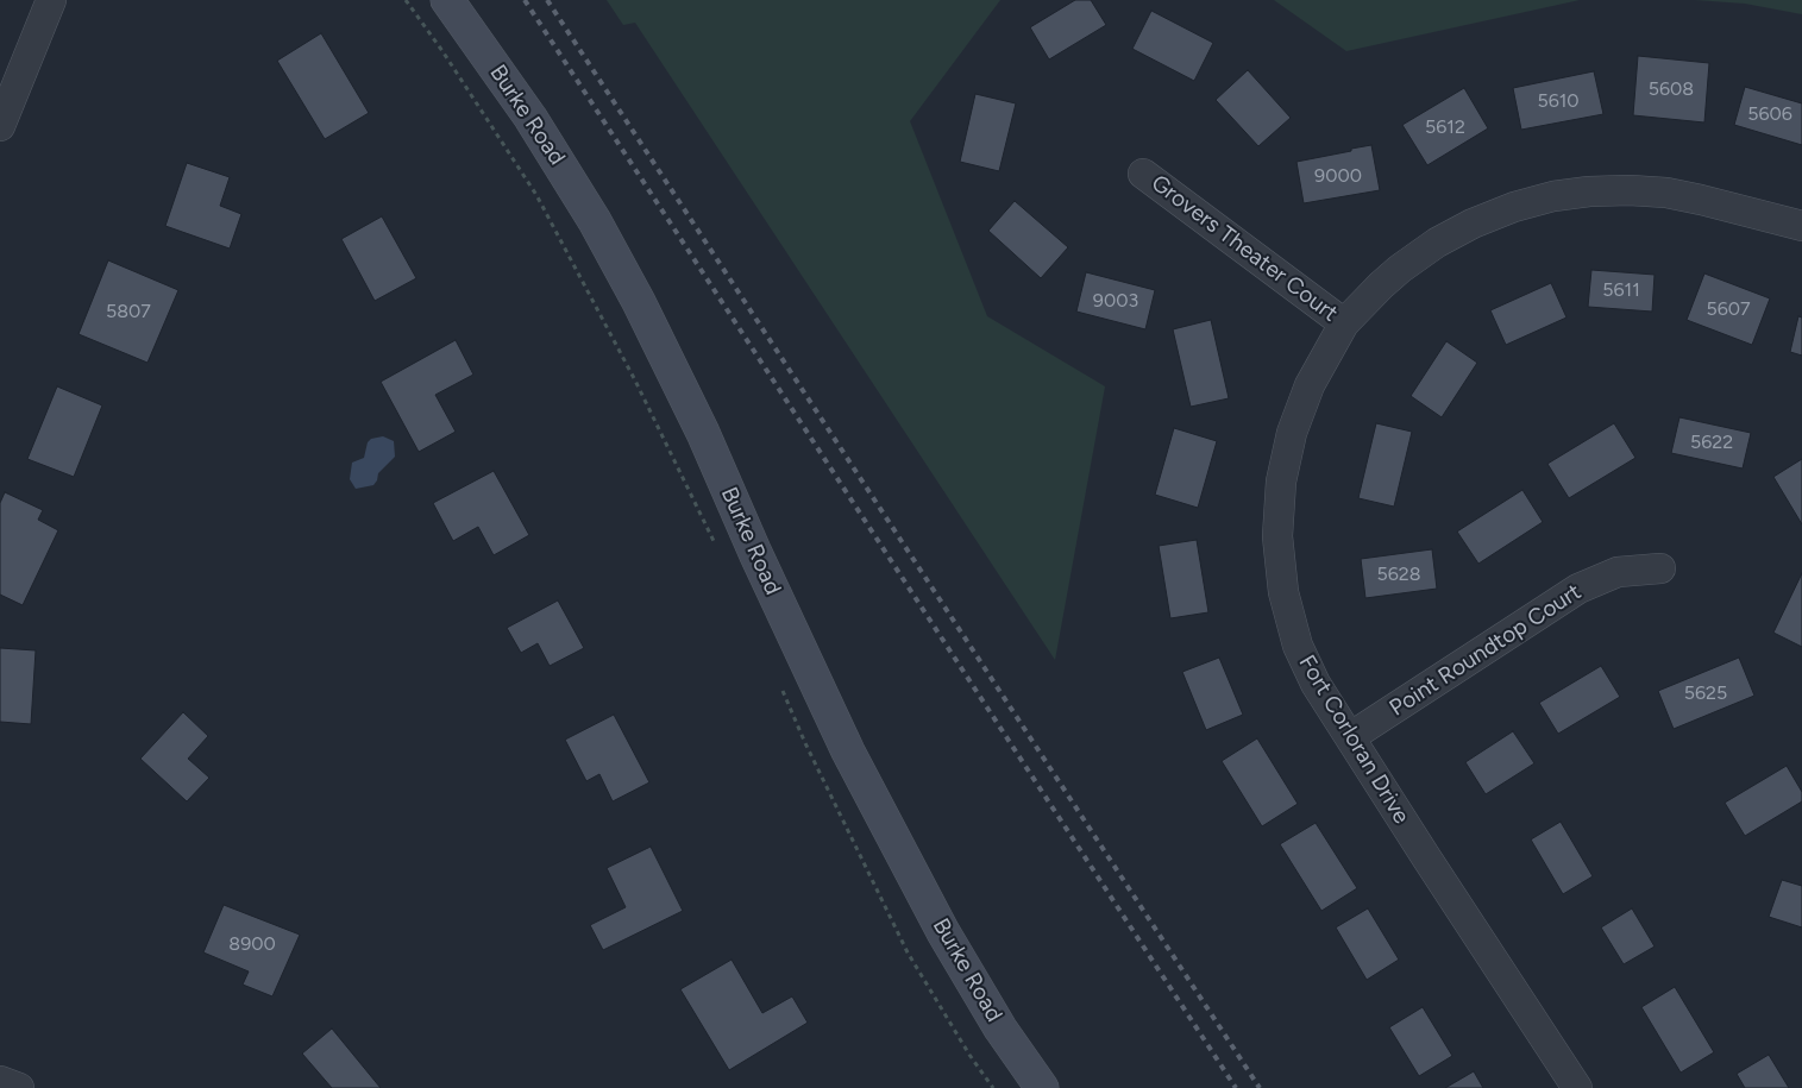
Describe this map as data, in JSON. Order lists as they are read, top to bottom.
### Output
{
  "streets": {
    "street": [
      "Burke Road",
      "Grovers Theater Court",
      "Point Roundtop Court",
      "Fort Corloran Drive"
    ]
  },
  "crossings": [
    ["Grovers Theater Court", "Fort Corloran Drive"],
    ["Point Roundtop Court", "Fort Corloran Drive"]
  ],
  "house_numbers": [
    "5608",
    "5610",
    "5606",
    "5612",
    "9000",
    "5611",
    "9003",
    "5607",
    "5807",
    "5622",
    "5628",
    "5625",
    "8900"
  ]
}
